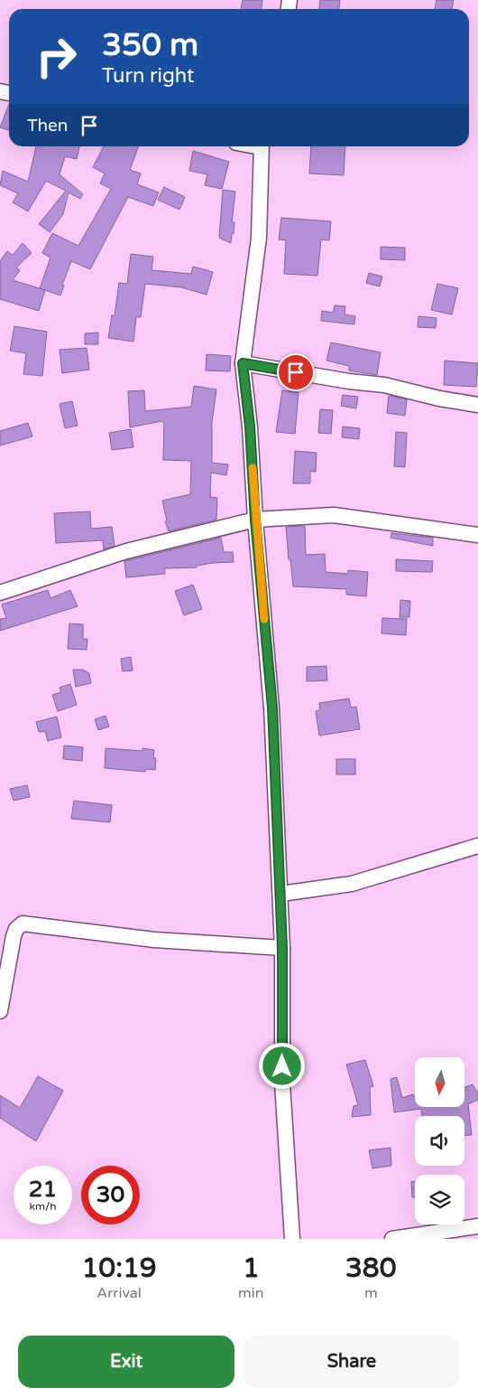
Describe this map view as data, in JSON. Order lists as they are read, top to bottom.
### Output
{
  "north": "bottom",
  "page": {
    "turn": ["350 m", "Turn right"],
    "then": "Then",
    "speed": "21 km/h",
    "limit": "30",
    "eta": [
      "10:19",
      "Arrival",
      "1",
      "min",
      "380",
      "m"
    ],
    "buttons": ["Exit", "Share"]
  }
}
